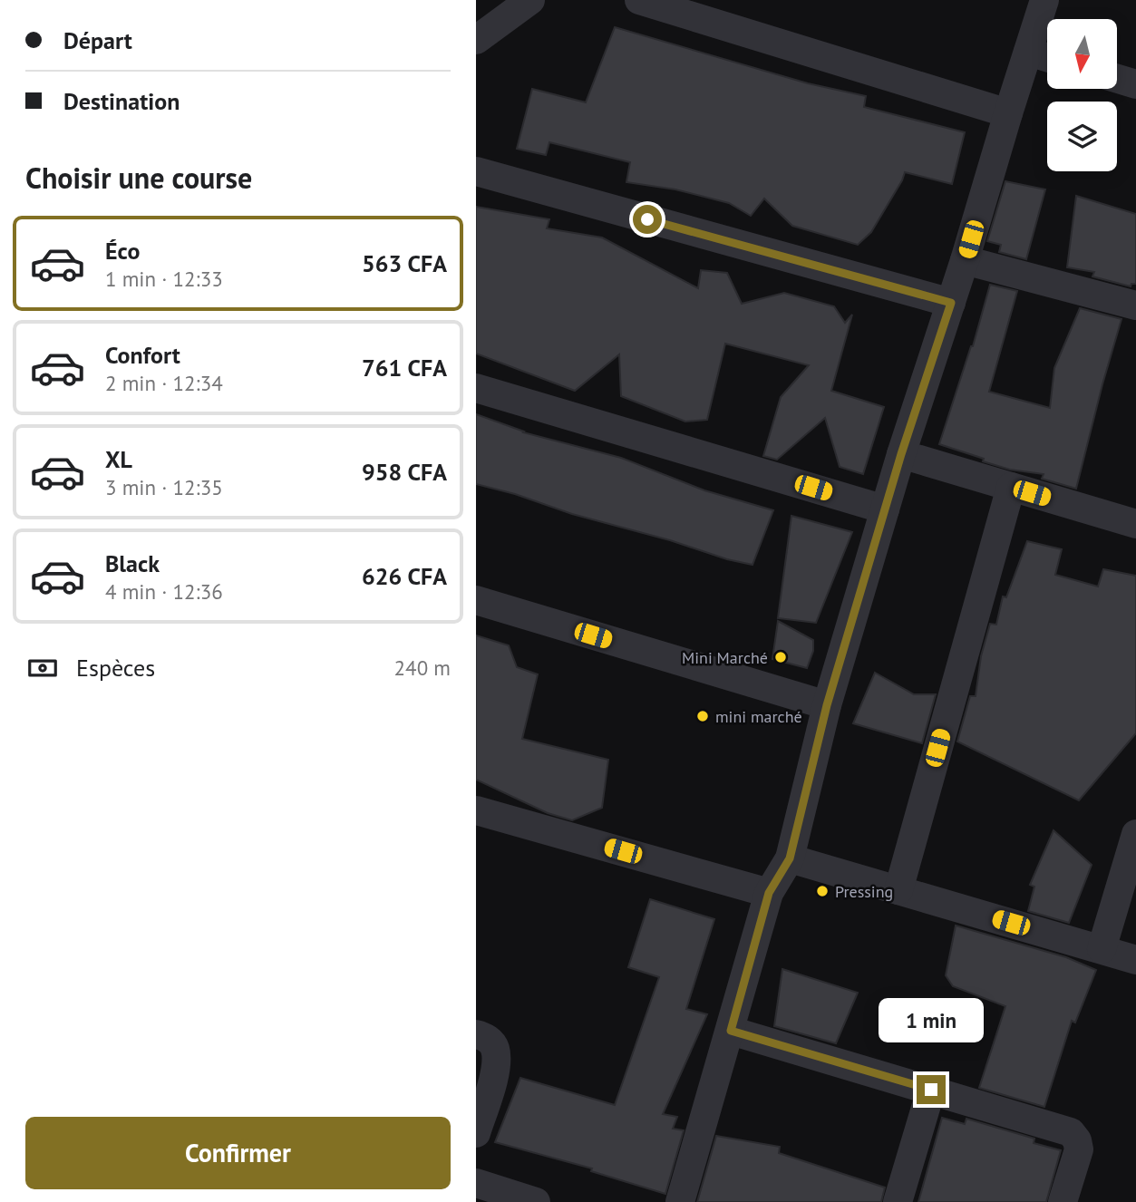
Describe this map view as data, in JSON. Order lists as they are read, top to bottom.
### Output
{
  "places": ["Mini Marché", "mini marché", "Pressing"],
  "north": "bottom",
  "page": {
    "banner": ["Départ", "Destination"],
    "heading": "Choisir une course",
    "list": [
      {
        "name": "Éco",
        "note": "1 min · 12:33",
        "value": "563 CFA"
      },
      {
        "name": "Confort",
        "note": "2 min · 12:34",
        "value": "761 CFA"
      },
      {
        "name": "XL",
        "note": "3 min · 12:35",
        "value": "958 CFA"
      },
      {
        "name": "Black",
        "note": "4 min · 12:36",
        "value": "626 CFA"
      }
    ],
    "pay": ["Espèces", "240 m"],
    "bubble": "1 min",
    "buttons": "Confirmer"
  }
}
